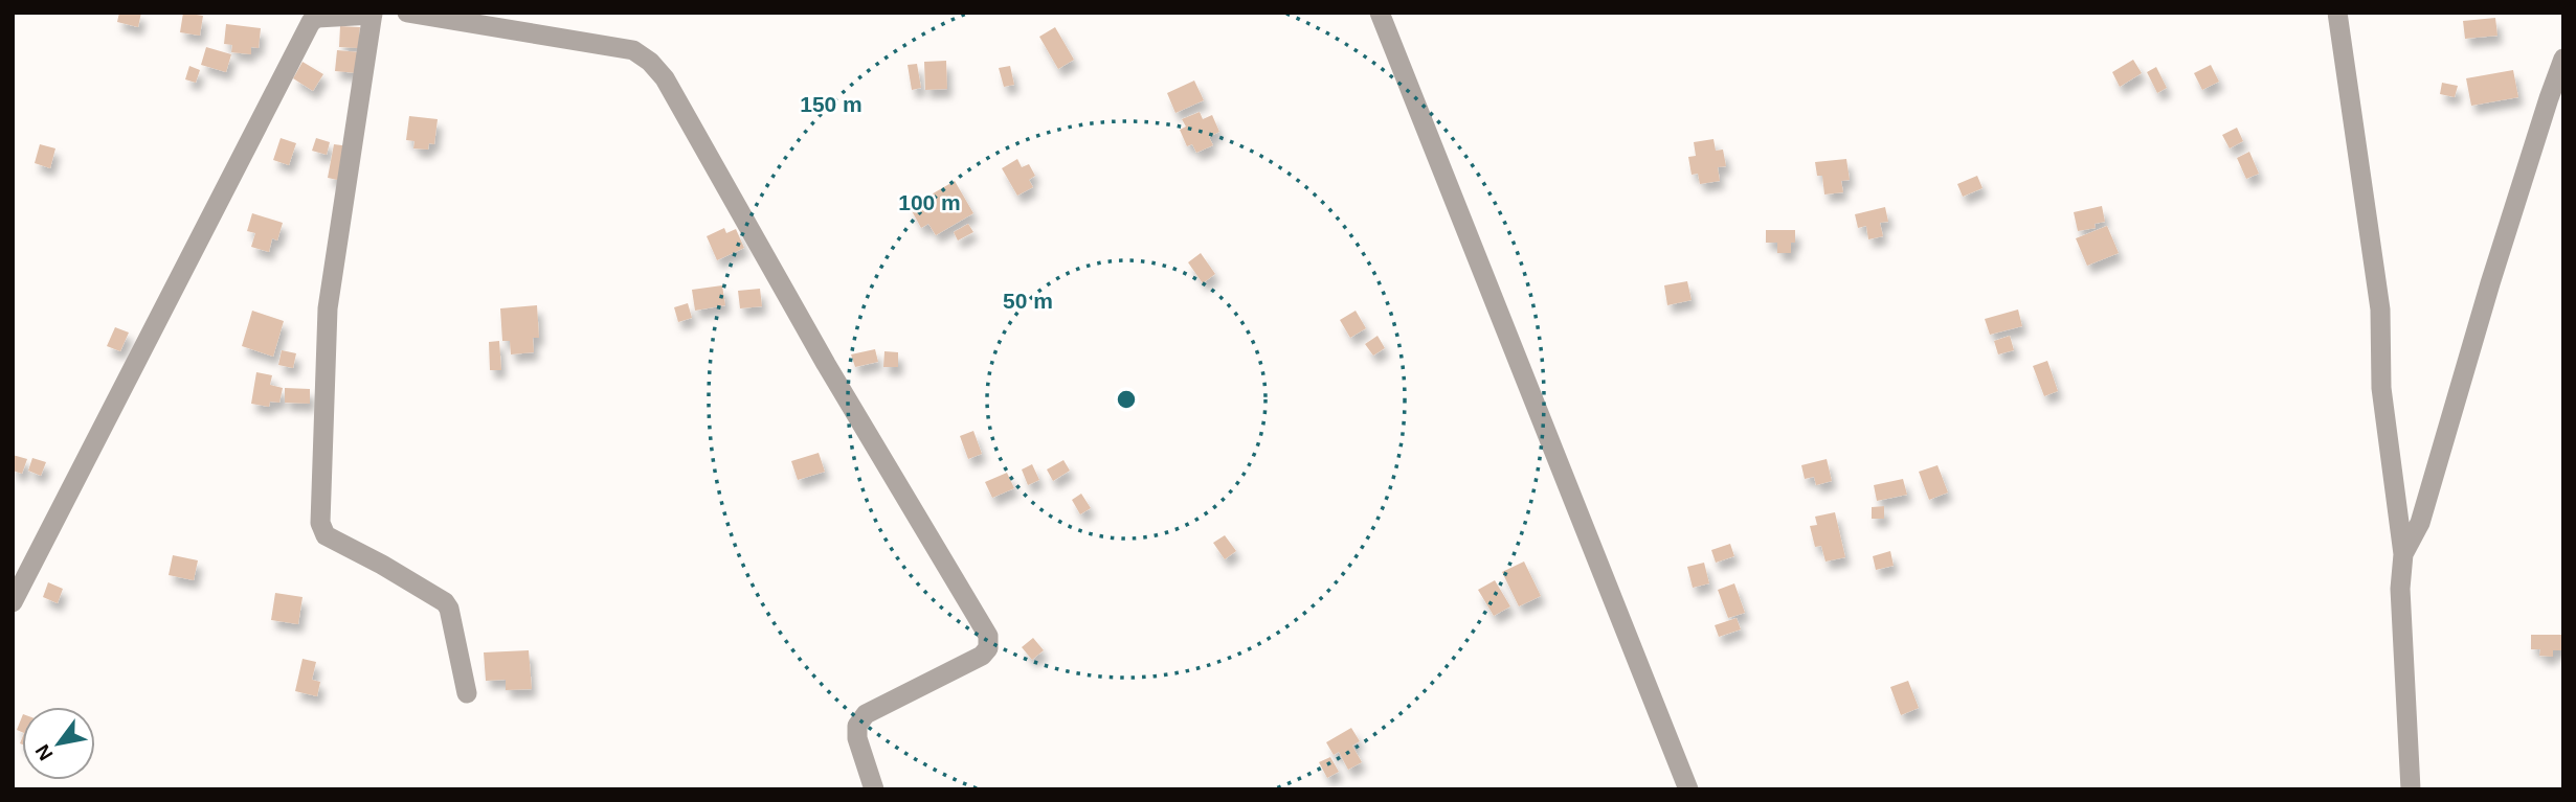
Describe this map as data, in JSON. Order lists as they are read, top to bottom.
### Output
{
  "north": "bottom left",
  "rings": ["150 m", "100 m", "50 m"]
}
